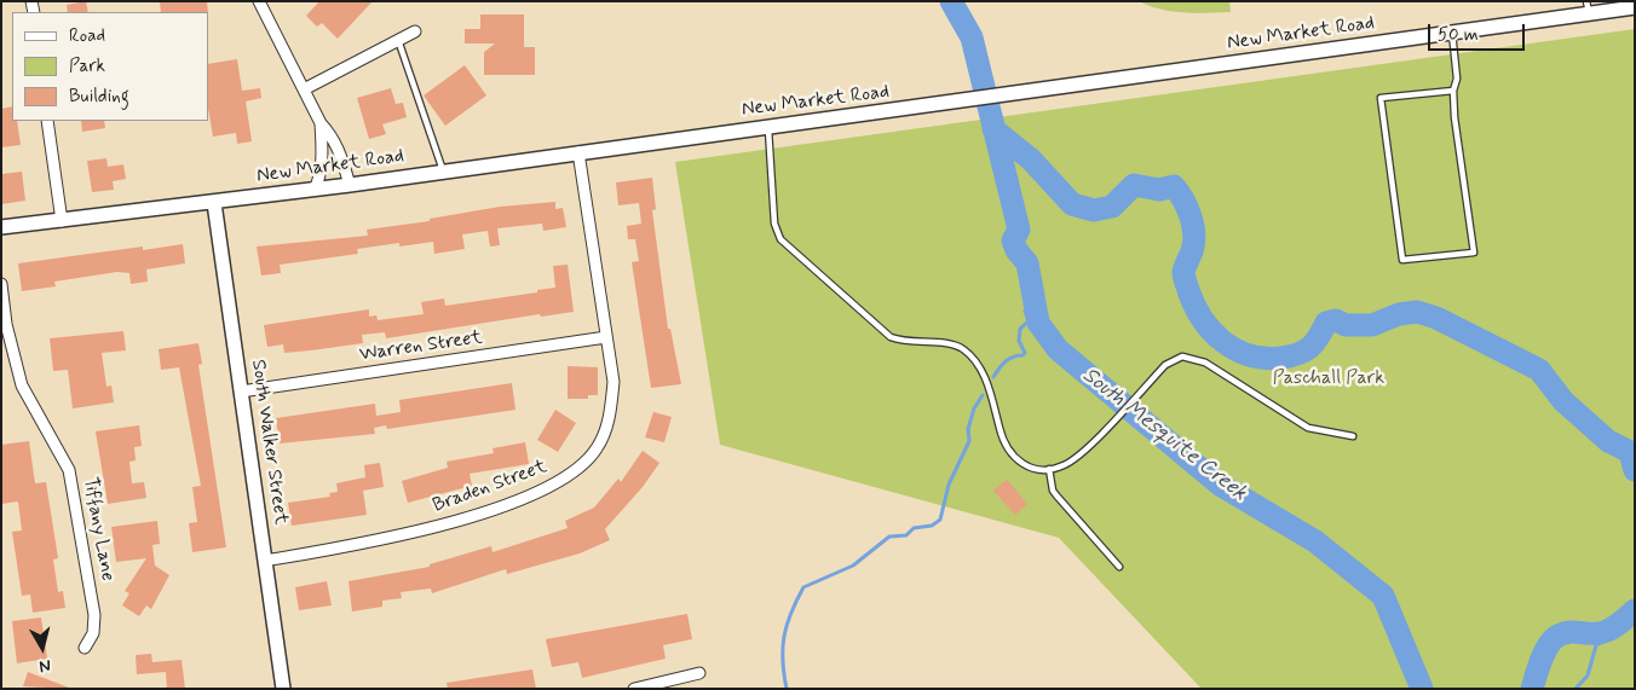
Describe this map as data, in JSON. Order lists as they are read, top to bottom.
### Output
{
  "streets": {
    "street": [
      "New Market Road",
      "Warren Street",
      "South Walker Street",
      "Braden Street",
      "Tiffany Lane"
    ]
  },
  "crossings": [
    ["New Market Road", "South Walker Street"],
    ["New Market Road", "Braden Street"],
    ["Warren Street", "South Walker Street"],
    ["Warren Street", "Braden Street"],
    ["South Walker Street", "Braden Street"]
  ],
  "water": ["South Mesquite Creek"],
  "parks": ["Paschall Park"],
  "legend": ["Road", "Park", "Building"],
  "scale_bar": "50 m",
  "north": "bottom"
}
